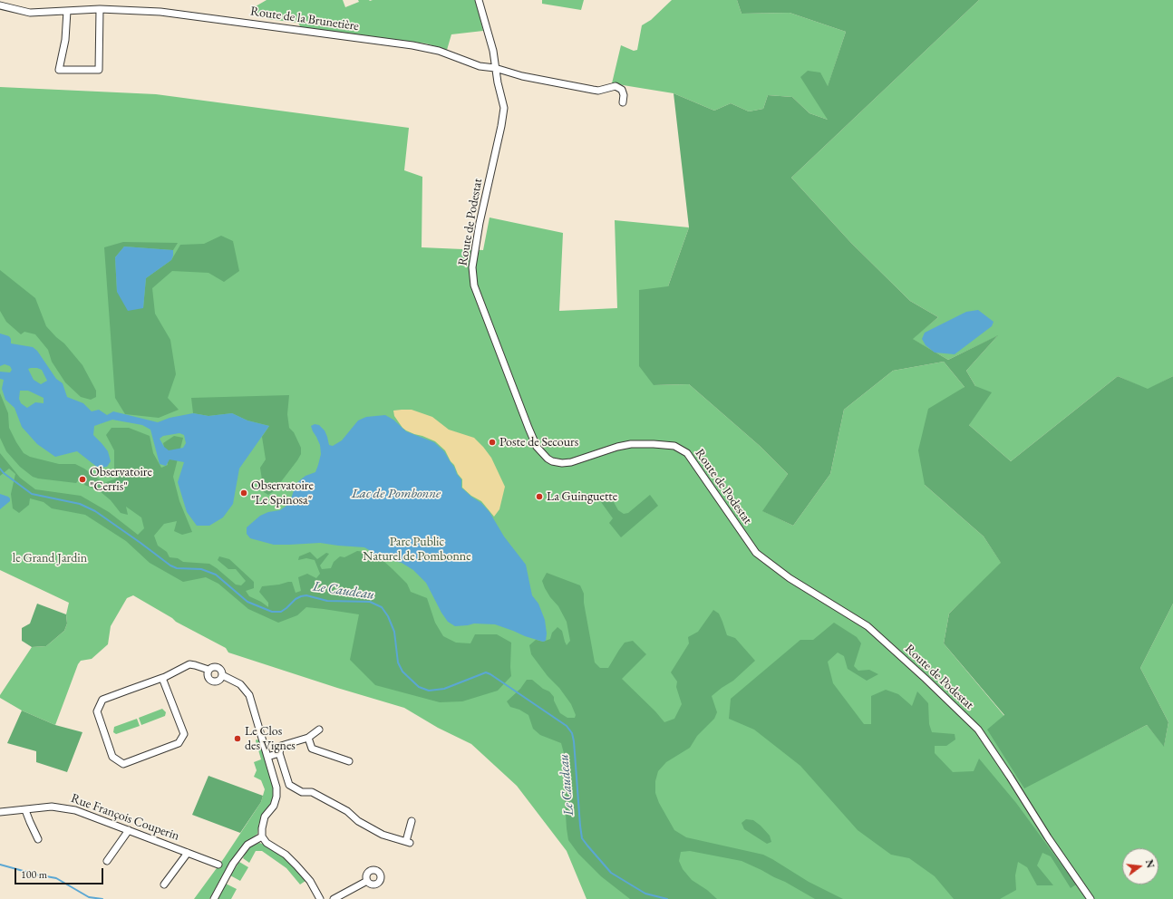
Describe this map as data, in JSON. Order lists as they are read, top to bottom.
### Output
{
  "streets": {
    "street": ["Route de la Brunetière", "Route de Podestat", "Rue François Couperin"]
  },
  "crossings": [
    ["Route de la Brunetière", "Route de Podestat"]
  ],
  "water": ["Lac de Pombonne", "Le Caudeau"],
  "parks": ["Parc Public Naturel de Pombonne", "le Grand Jardin"],
  "places": [
    "Poste de Secours",
    "Observatoire \"Cerris\"",
    "Observatoire \"Le Spinosa\"",
    "La Guinguette",
    "Le Clos des Vignes"
  ],
  "scale_bar": "100 m",
  "north": "right"
}
